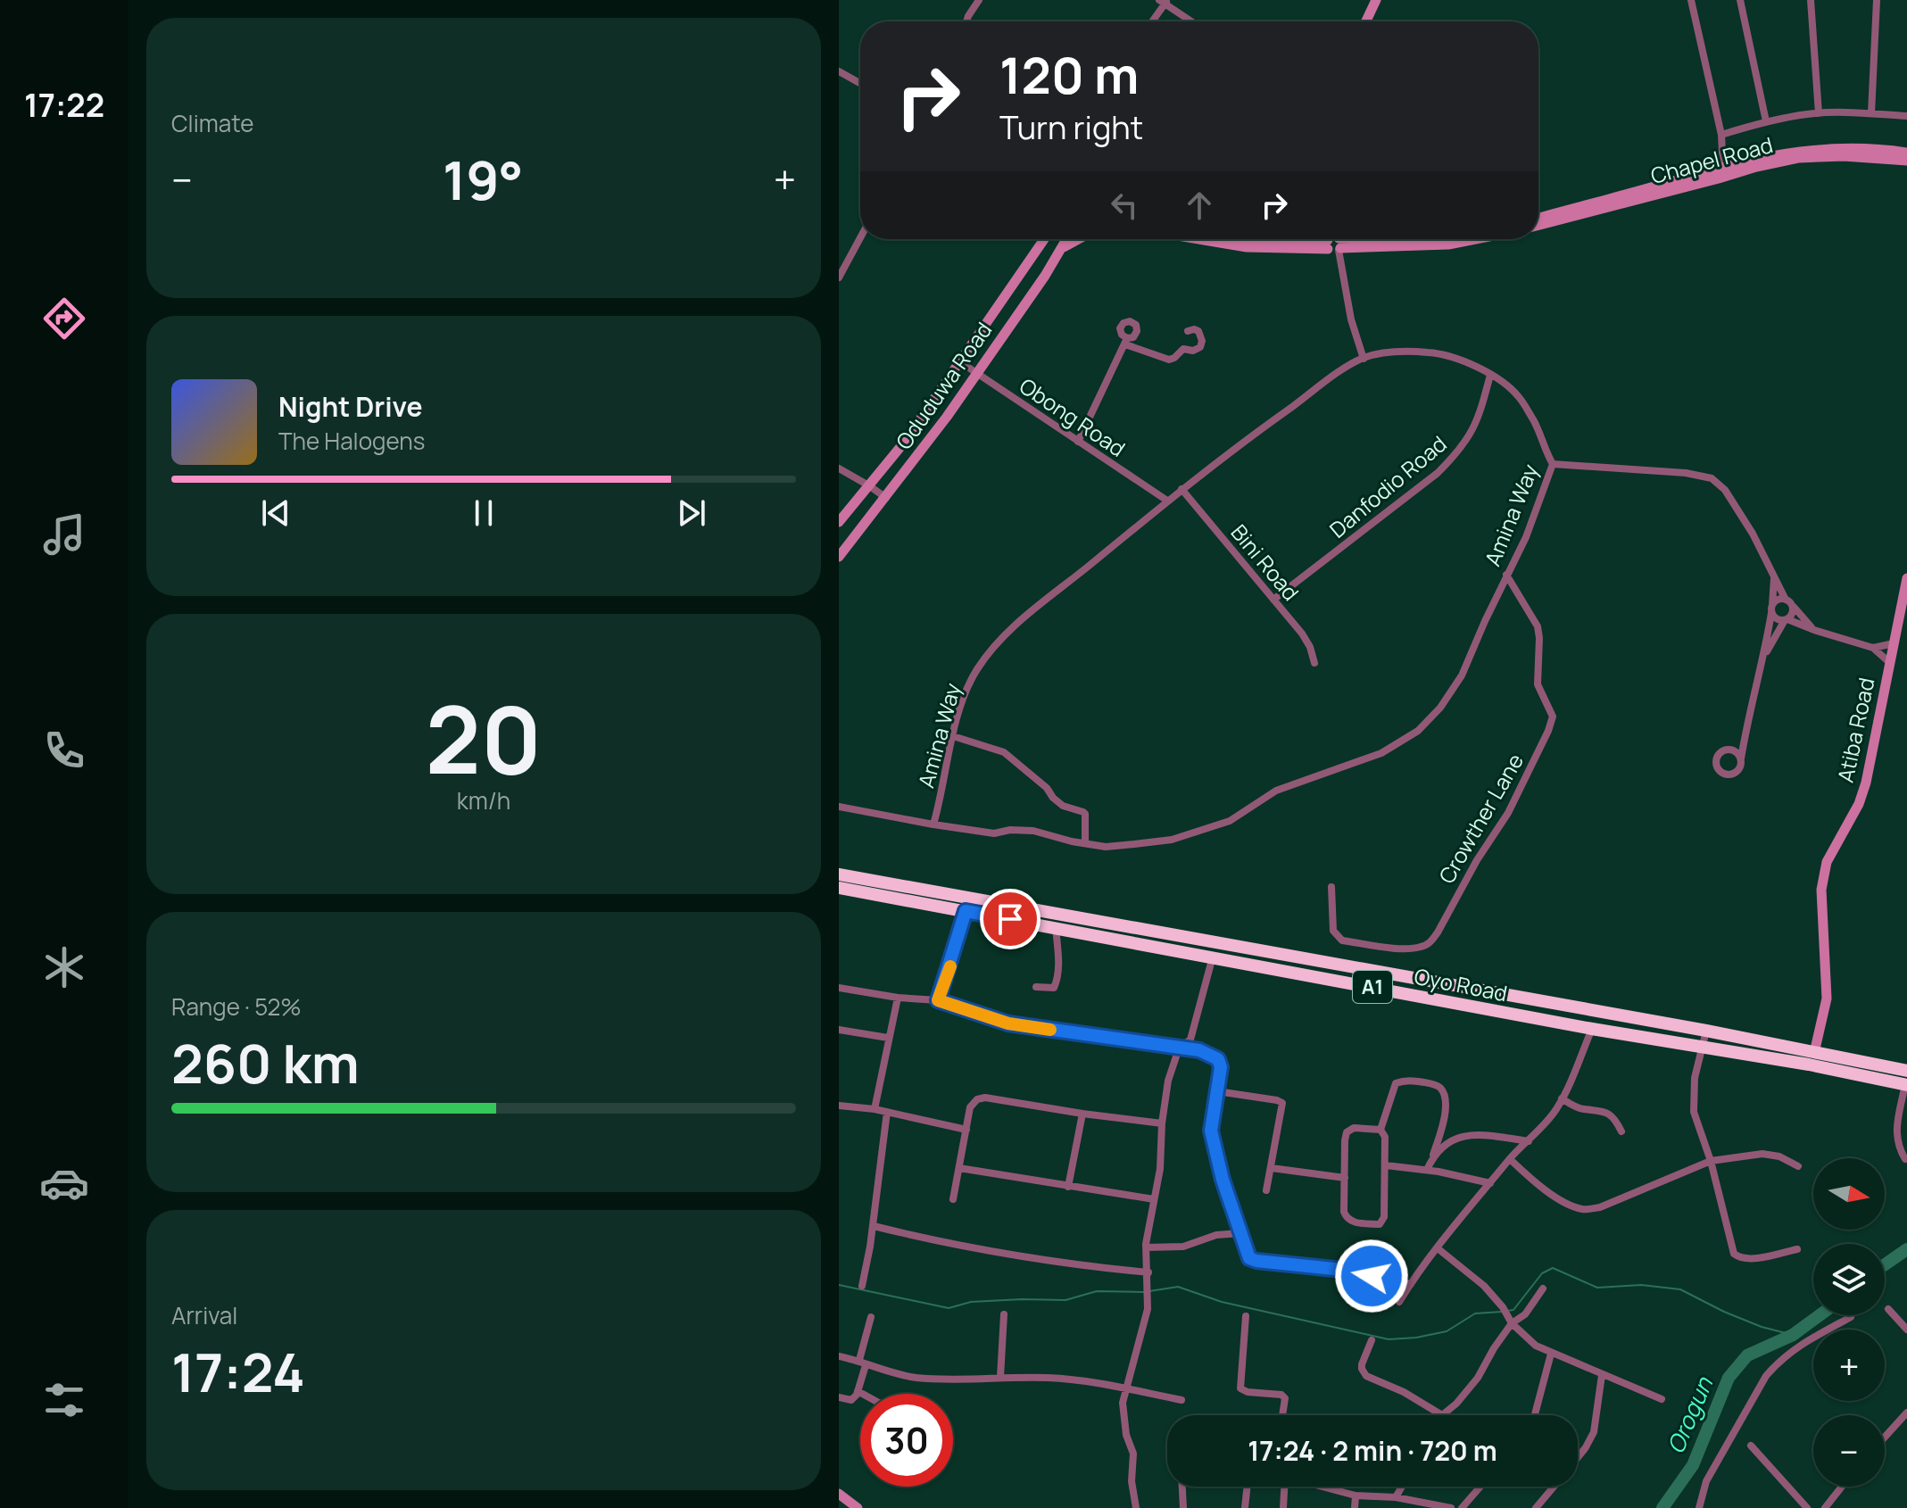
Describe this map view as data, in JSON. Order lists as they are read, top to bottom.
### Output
{
  "streets": {
    "highway": ["Oyo Road", "A1"],
    "street": [
      "Chapel Road",
      "Oduduwa Road",
      "Obong Road",
      "Danfodio Road",
      "Amina Way",
      "Bini Road",
      "Atiba Road",
      "Crowther Lane"
    ]
  },
  "crossings": [
    ["Oduduwa Road", "Obong Road"],
    ["Obong Road", "Amina Way"],
    ["Danfodio Road", "Amina Way"],
    ["Danfodio Road", "Bini Road"],
    ["Amina Way", "Bini Road"],
    ["Amina Way", "Crowther Lane"],
    ["Atiba Road", "Oyo Road"]
  ],
  "water": ["Orogun"],
  "north": "right",
  "page": {
    "tabs": "17:22",
    "tile": [
      "Climate",
      ["20", "km/h"],
      ["Range · 52%", "260 km"],
      ["Arrival", "17:24"]
    ],
    "turn": ["120 m", "Turn right"],
    "heat": ["−", "19°", "+"],
    "song": ["Night Drive", "The Halogens"],
    "map_buttons": ["+", "−"],
    "limit": "30",
    "trip": "17:24 · 2 min · 720 m"
  }
}
